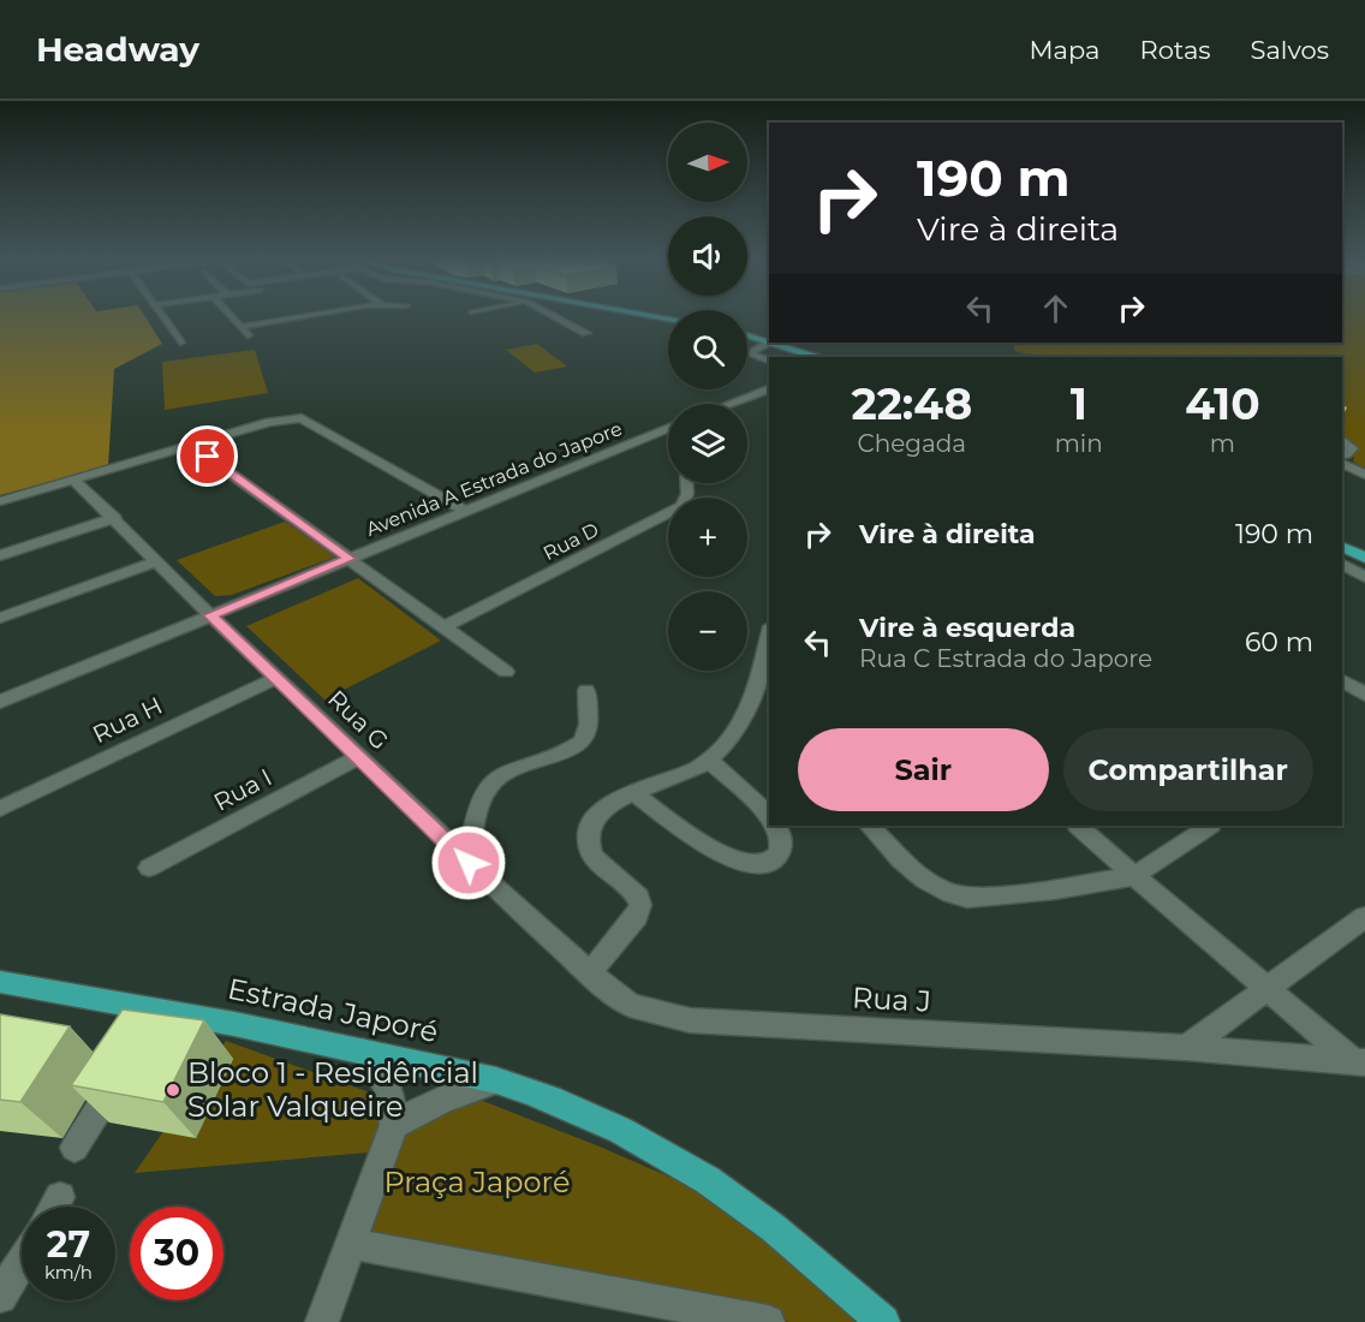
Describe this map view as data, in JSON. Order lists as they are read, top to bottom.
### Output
{
  "streets": {
    "main road": ["Estrada Japoré"],
    "street": [
      "Avenida A Estrada do Japore",
      "Rua D",
      "Rua H",
      "Rua G",
      "Rua I",
      "Rua J"
    ]
  },
  "crossings": [
    ["Avenida A Estrada do Japore", "Rua G"],
    ["Rua H", "Rua G"],
    ["Rua G", "Rua I"],
    ["Rua G", "Rua J"]
  ],
  "parks": ["Praça Japoré"],
  "places": ["Bloco 1 - Residêncial Solar Valqueire"],
  "north": "right",
  "page": {
    "header": "Headway",
    "nav": ["Mapa", "Rotas", "Salvos"],
    "map_buttons": ["+", "−"],
    "turn": ["190 m", "Vire à direita"],
    "eta": [
      "22:48",
      "Chegada",
      "1",
      "min",
      "410",
      "m"
    ],
    "list": [
      {
        "name": "Vire à direita",
        "value": "190 m"
      },
      {
        "name": "Vire à esquerda",
        "note": "Rua C Estrada do Japore",
        "value": "60 m"
      }
    ],
    "buttons": ["Sair", "Compartilhar"],
    "speed": "27 km/h",
    "limit": "30"
  }
}
